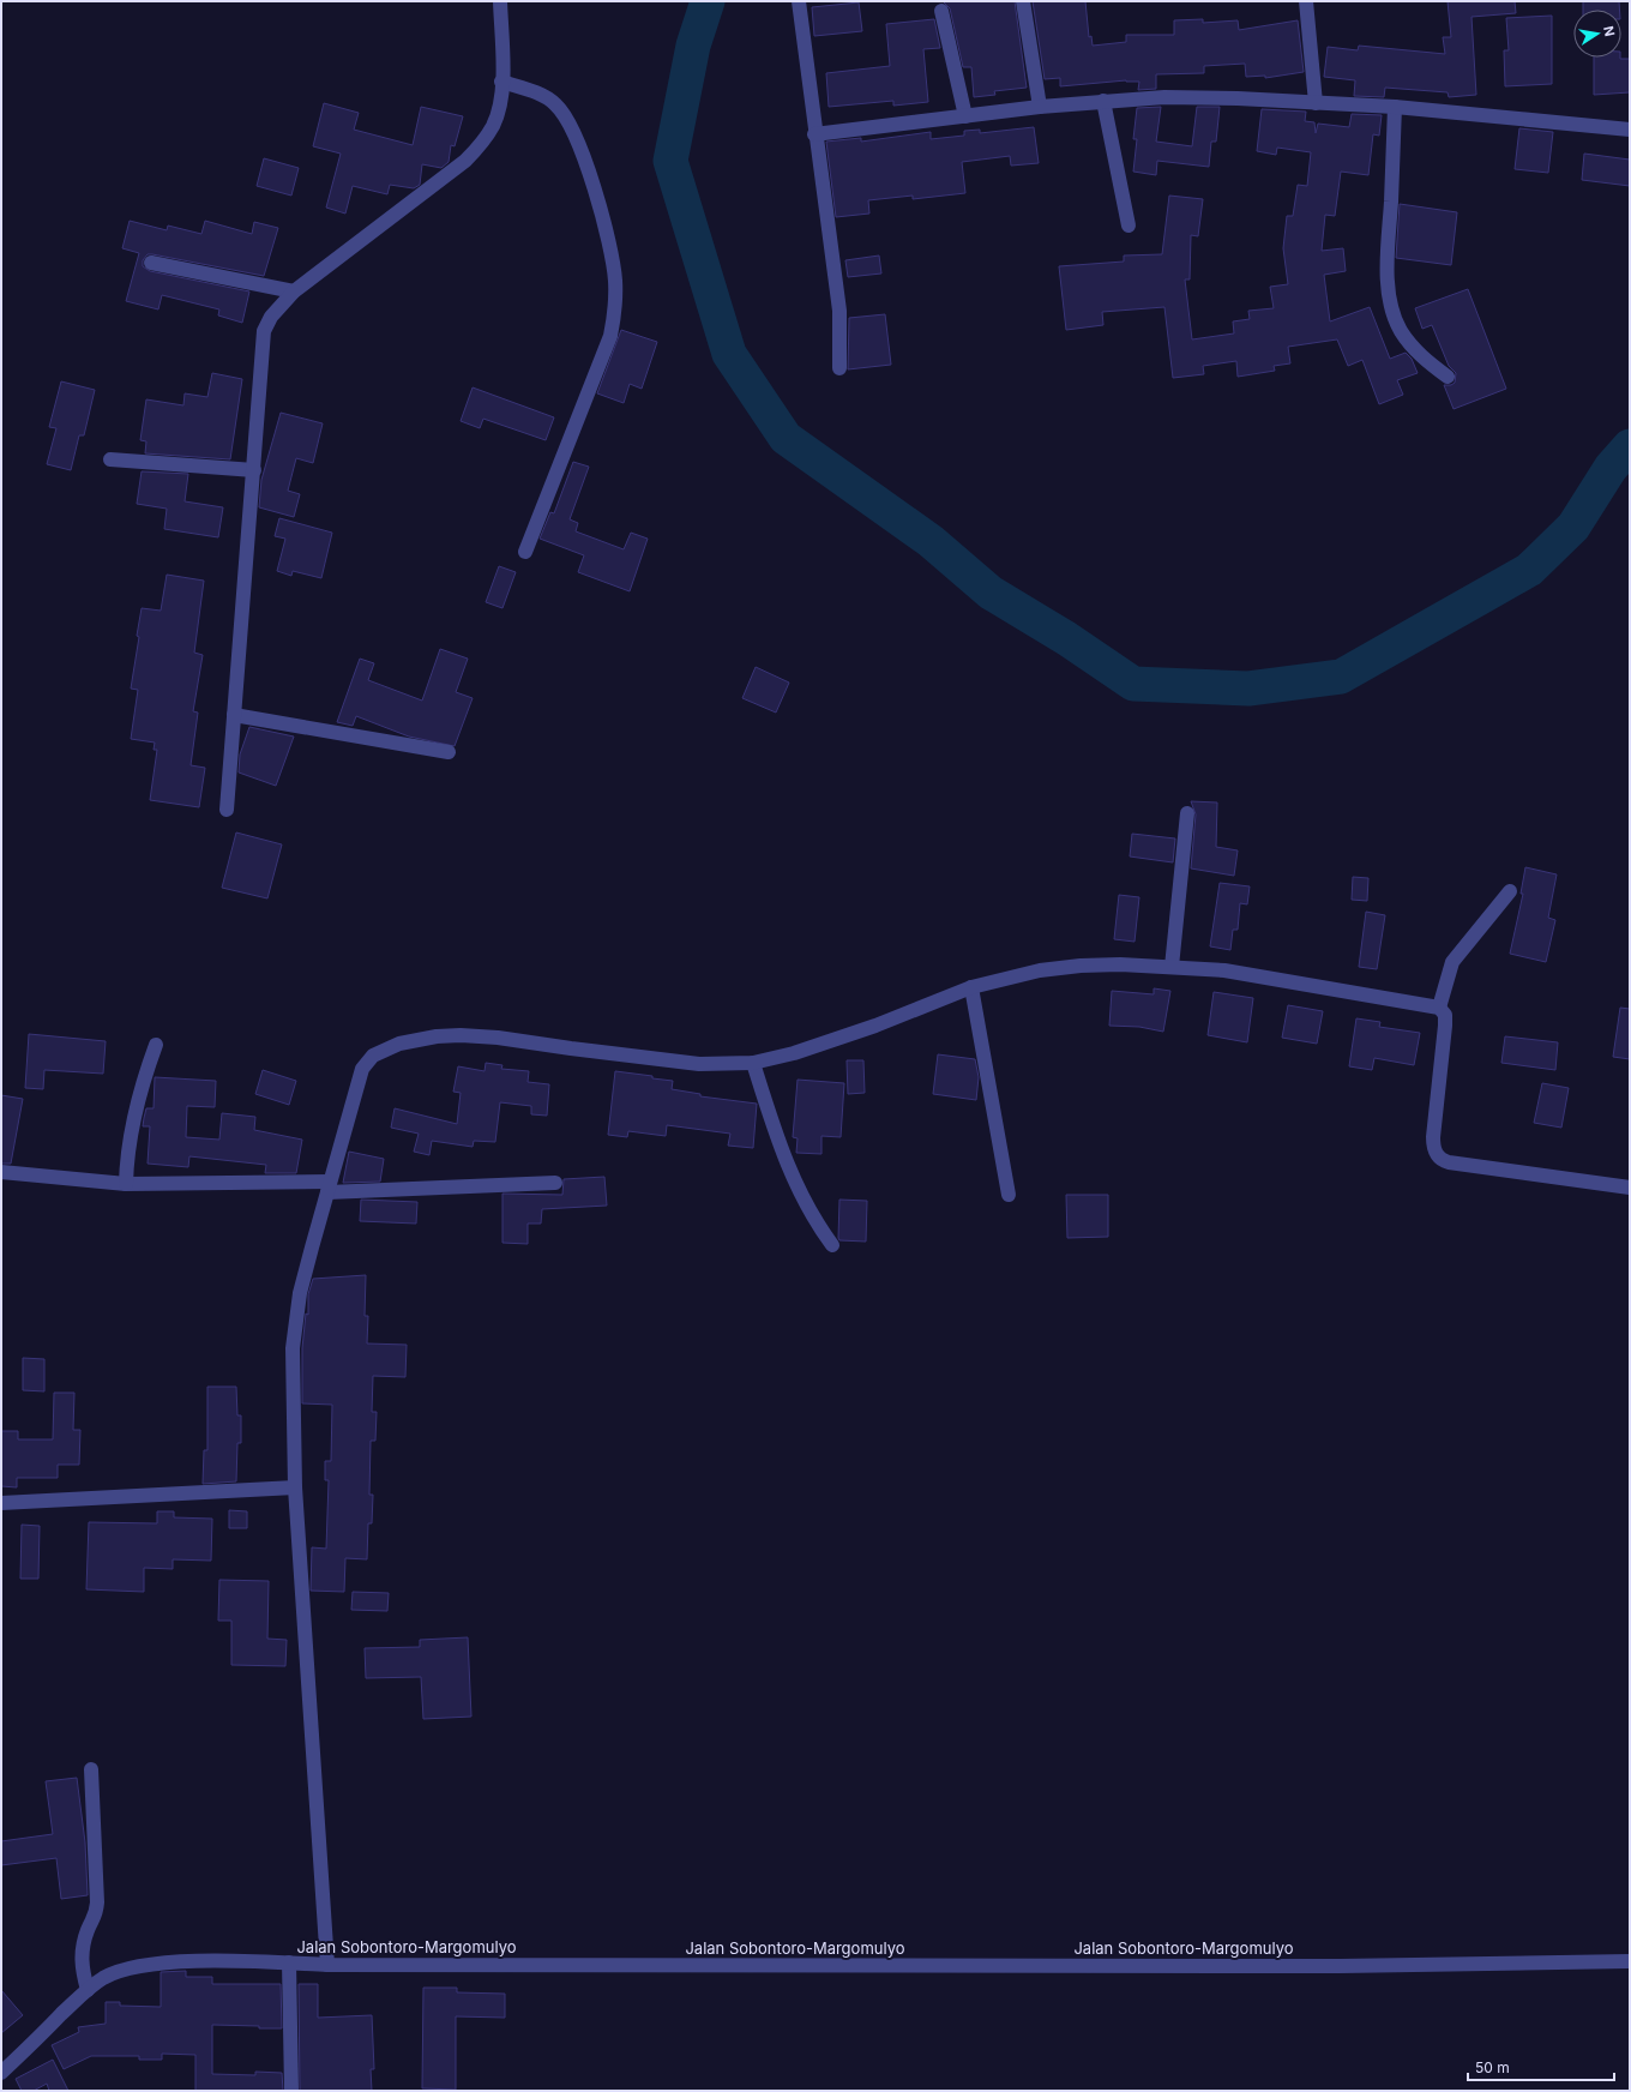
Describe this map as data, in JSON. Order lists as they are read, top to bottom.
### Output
{
  "streets": {
    "street": ["Jalan Sobontoro-Margomulyo"]
  },
  "scale_bar": "50 m",
  "north": "right"
}
